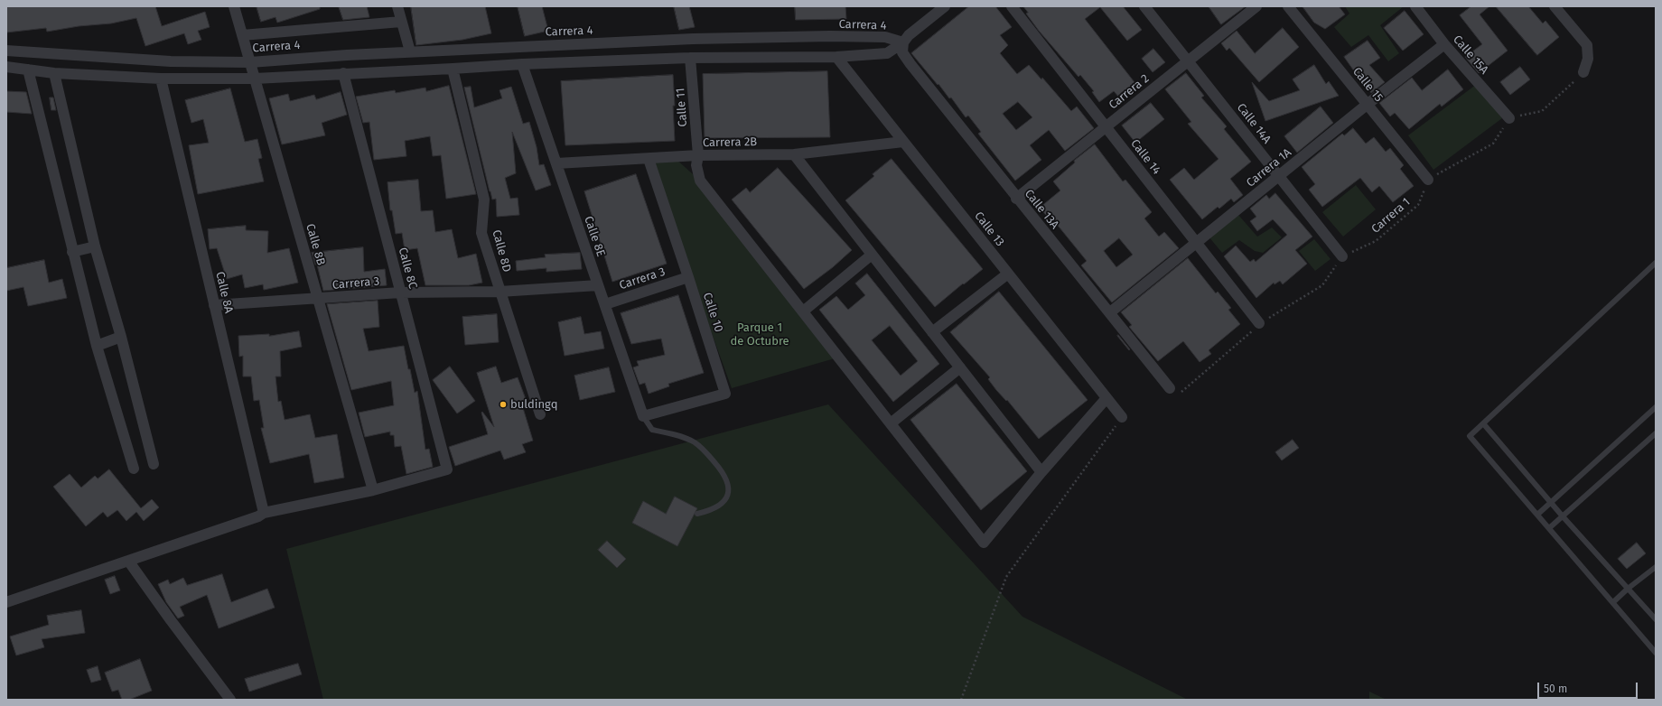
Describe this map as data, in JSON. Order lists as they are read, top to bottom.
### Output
{
  "streets": {
    "street": [
      "Carrera 4",
      "Calle 15A",
      "Calle 15",
      "Carrera 2",
      "Calle 11",
      "Calle 14A",
      "Carrera 2B",
      "Calle 14",
      "Carrera 1A",
      "Calle 13A",
      "Calle 13",
      "Calle 8E",
      "Calle 8B",
      "Calle 8D",
      "Calle 8C",
      "Carrera 3",
      "Calle 8A",
      "Calle 10"
    ],
    "path": ["Carrera 1"]
  },
  "crossings": [
    ["Carrera 4", "Calle 11"],
    ["Carrera 4", "Calle 13A"],
    ["Carrera 4", "Calle 13"],
    ["Carrera 4", "Calle 8E"],
    ["Carrera 4", "Calle 8B"],
    ["Carrera 4", "Calle 8D"],
    ["Carrera 4", "Calle 8C"],
    ["Carrera 4", "Calle 8A"],
    ["Calle 15A", "Carrera 1A"],
    ["Calle 15", "Carrera 1A"],
    ["Calle 15", "Carrera 1"],
    ["Carrera 2", "Calle 14A"],
    ["Carrera 2", "Calle 14"],
    ["Carrera 2", "Calle 13A"],
    ["Calle 11", "Carrera 2B"],
    ["Calle 14A", "Carrera 1A"],
    ["Calle 14A", "Carrera 1"],
    ["Carrera 2B", "Calle 13"],
    ["Carrera 2B", "Calle 8E"],
    ["Carrera 2B", "Calle 10"],
    ["Calle 14", "Carrera 1A"],
    ["Carrera 1A", "Calle 13A"],
    ["Calle 8E", "Carrera 3"],
    ["Calle 8E", "Calle 10"],
    ["Calle 8B", "Calle 8C"],
    ["Calle 8B", "Carrera 3"],
    ["Calle 8D", "Carrera 3"],
    ["Calle 8C", "Carrera 3"],
    ["Carrera 3", "Calle 8A"],
    ["Carrera 3", "Calle 10"]
  ],
  "parks": ["Parque 1 de Octubre"],
  "places": ["buldingq"],
  "scale_bar": "50 m"
}
